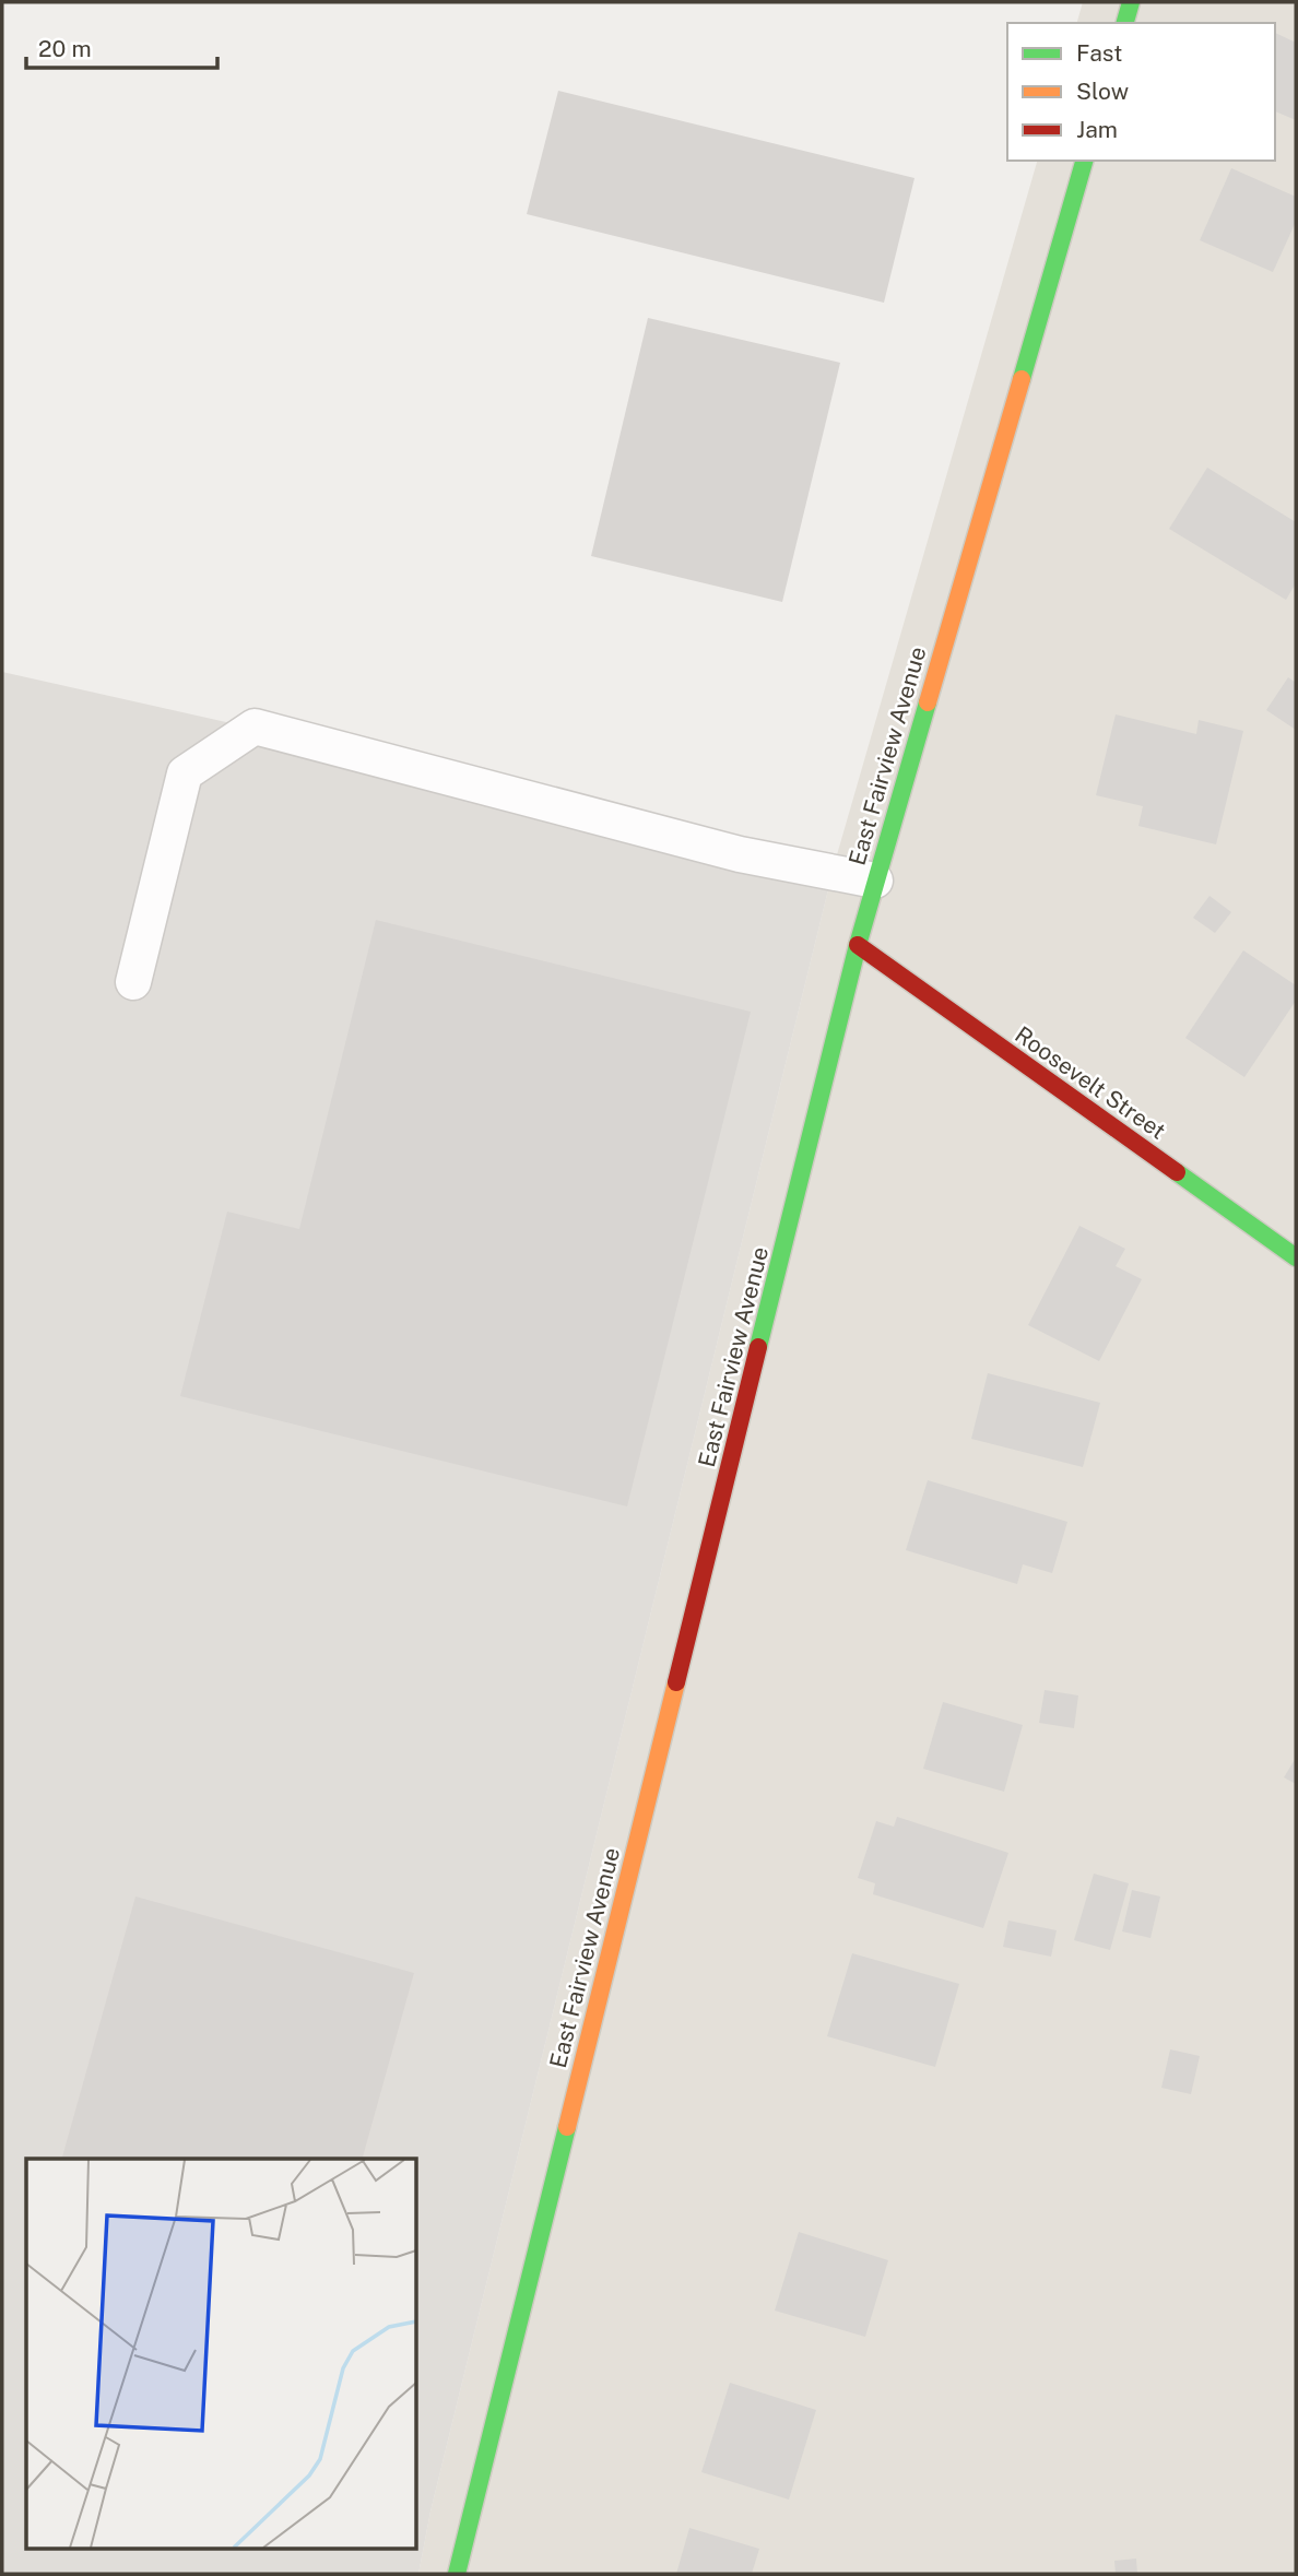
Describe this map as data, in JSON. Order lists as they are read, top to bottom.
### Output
{
  "streets": {
    "street": ["East Fairview Avenue", "Roosevelt Street"]
  },
  "crossings": [
    ["East Fairview Avenue", "Roosevelt Street"]
  ],
  "legend": ["Fast", "Slow", "Jam"],
  "scale_bar": "20 m"
}
